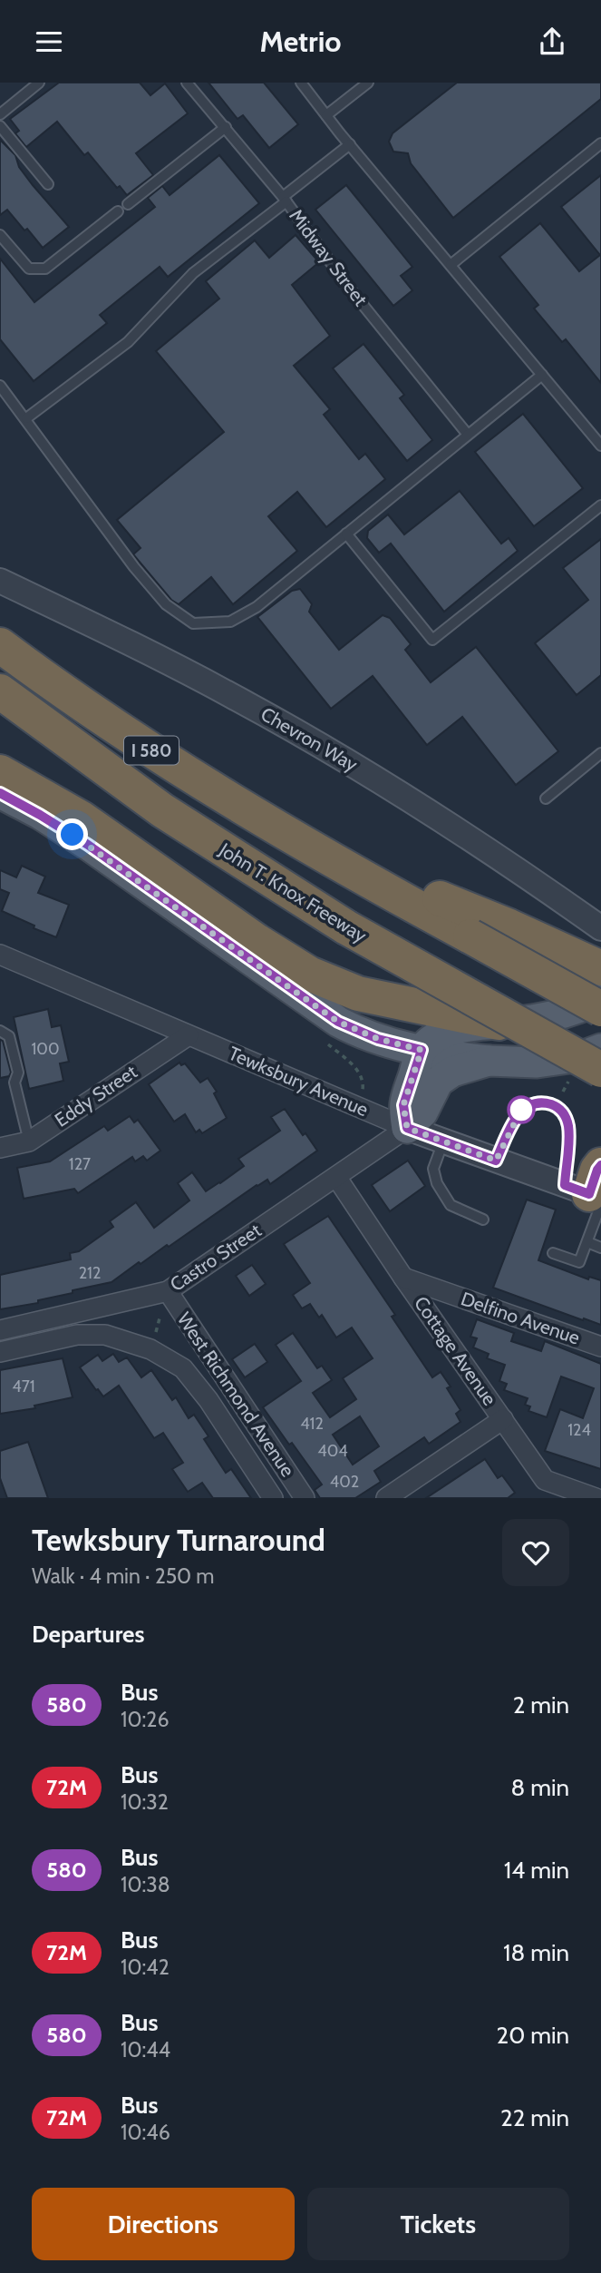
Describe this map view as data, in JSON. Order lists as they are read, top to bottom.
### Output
{
  "streets": {
    "highway": ["I 580", "John T. Knox Freeway"],
    "main road": ["Castro Street"],
    "street": [
      "Chevron Way",
      "Tewksbury Avenue",
      "Eddy Street",
      "Delfino Avenue",
      "Cottage Avenue",
      "West Richmond Avenue"
    ],
    "lane": ["Midway Street"]
  },
  "crossings": [
    ["Tewksbury Avenue", "Eddy Street"],
    ["Tewksbury Avenue", "Castro Street"],
    ["Castro Street", "Cottage Avenue"],
    ["Castro Street", "West Richmond Avenue"],
    ["Delfino Avenue", "Cottage Avenue"]
  ],
  "lines": ["bus line 580"],
  "house_numbers": [
    "100",
    "127",
    "212",
    "471",
    "412",
    "124",
    "404",
    "402"
  ],
  "page": {
    "header": "Metrio",
    "heading": [
      ["Tewksbury Turnaround", "Walk · 4 min · 250 m"],
      "Departures"
    ],
    "list": [
      {
        "mark": "580",
        "name": "Bus",
        "note": "10:26",
        "value": "2 min"
      },
      {
        "mark": "72M",
        "name": "Bus",
        "note": "10:32",
        "value": "8 min"
      },
      {
        "mark": "580",
        "name": "Bus",
        "note": "10:38",
        "value": "14 min"
      },
      {
        "mark": "72M",
        "name": "Bus",
        "note": "10:42",
        "value": "18 min"
      },
      {
        "mark": "580",
        "name": "Bus",
        "note": "10:44",
        "value": "20 min"
      },
      {
        "mark": "72M",
        "name": "Bus",
        "note": "10:46",
        "value": "22 min"
      }
    ],
    "buttons": ["Directions", "Tickets"]
  }
}
